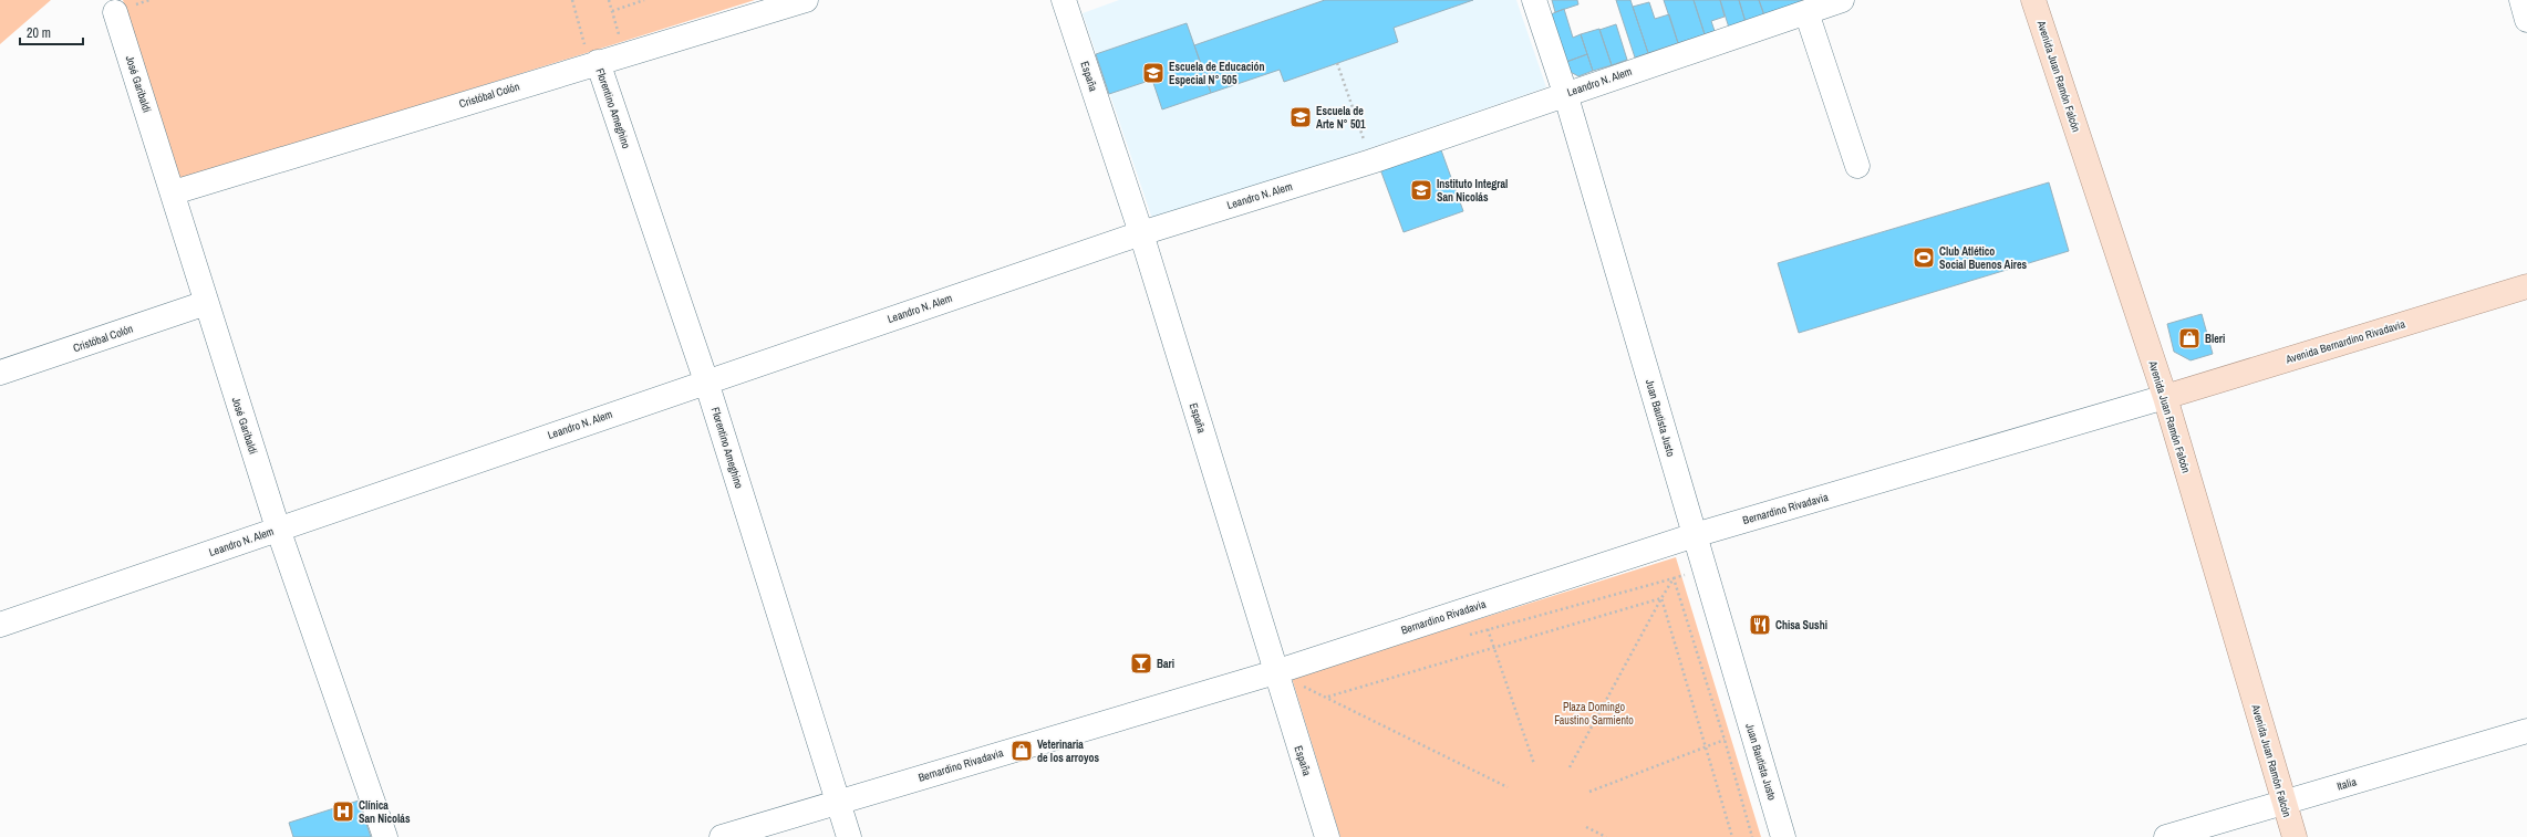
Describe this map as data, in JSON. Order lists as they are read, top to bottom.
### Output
{
  "streets": {
    "main road": ["Avenida Juan Ramón Falcón", "Avenida Bernardino Rivadavia"],
    "street": [
      "España",
      "Leandro N. Alem",
      "José Garibaldi",
      "Cristóbal Colón",
      "Florentino Ameghino",
      "Juan Bautista Justo",
      "Bernardino Rivadavia",
      "Italia"
    ]
  },
  "crossings": [
    ["España", "Leandro N. Alem"],
    ["España", "Bernardino Rivadavia"],
    ["Avenida Juan Ramón Falcón", "Avenida Bernardino Rivadavia"],
    ["Avenida Juan Ramón Falcón", "Bernardino Rivadavia"],
    ["Avenida Juan Ramón Falcón", "Italia"],
    ["Leandro N. Alem", "José Garibaldi"],
    ["Leandro N. Alem", "Florentino Ameghino"],
    ["Leandro N. Alem", "Juan Bautista Justo"],
    ["José Garibaldi", "Cristóbal Colón"],
    ["Cristóbal Colón", "Florentino Ameghino"],
    ["Florentino Ameghino", "Bernardino Rivadavia"],
    ["Avenida Bernardino Rivadavia", "Bernardino Rivadavia"],
    ["Juan Bautista Justo", "Bernardino Rivadavia"]
  ],
  "parks": ["Plaza Domingo Faustino Sarmiento"],
  "places": {
    "school or university": ["Escuela de Educación Especial N° 505", "Escuela de Arte N° 501", "Instituto Integral San Nicolás"],
    "sports": ["Club Atlético Social Buenos Aires"],
    "shop": ["Bleri", "Veterinaria de los arroyos"],
    "restaurant": ["Chisa Sushi"],
    "bar": ["Bari"],
    "hospital": ["Clínica San Nicolás"]
  },
  "scale_bar": "20 m"
}
